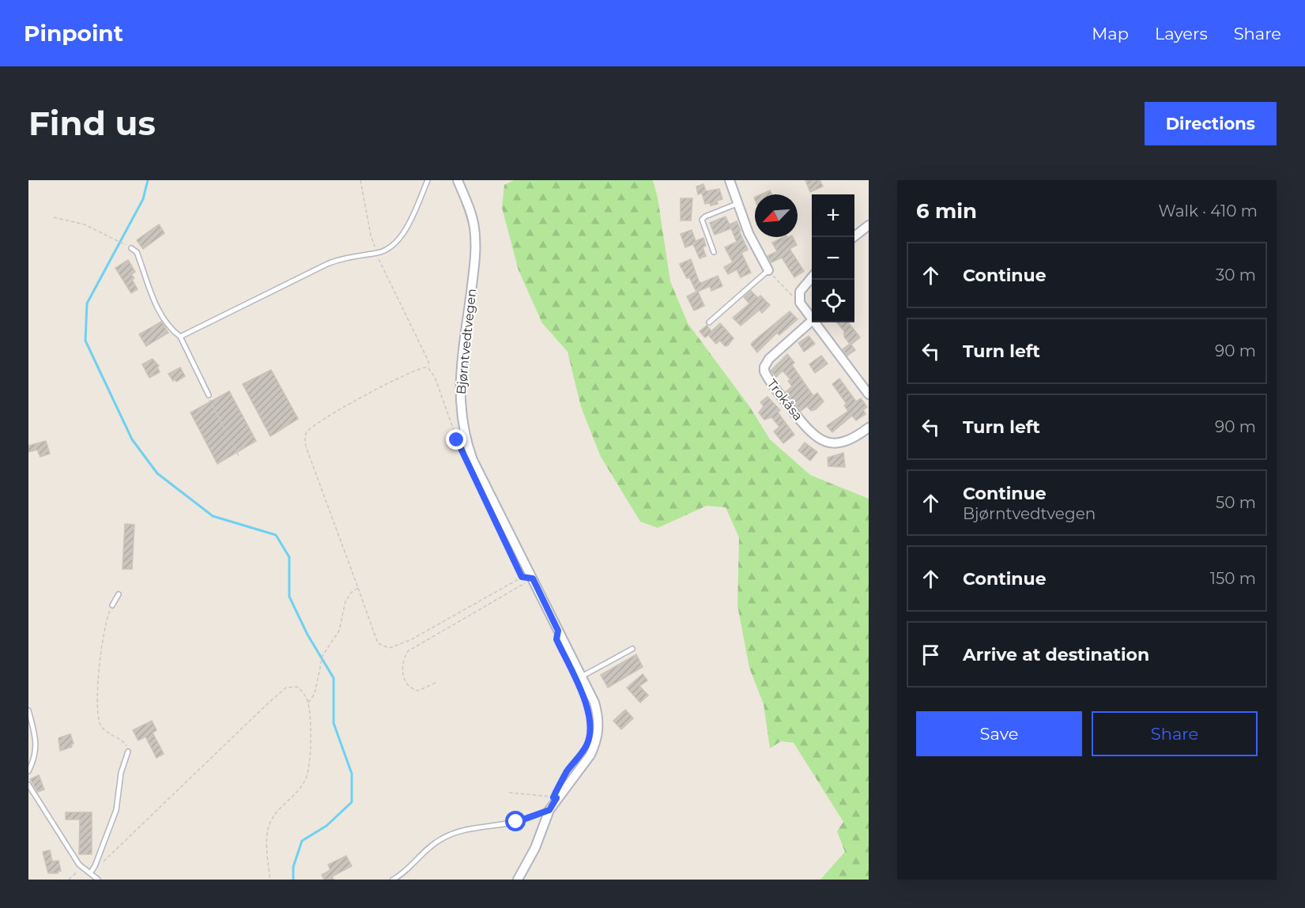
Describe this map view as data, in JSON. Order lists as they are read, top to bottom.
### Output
{
  "streets": {
    "street": ["Bjørntvedtvegen", "Trokåsa"]
  },
  "north": "bottom left",
  "page": {
    "header": "Pinpoint",
    "nav": ["Map", "Layers", "Share"],
    "buttons": [
      "Directions",
      ["Save", "Share"]
    ],
    "title": "Find us",
    "heading": ["6 min", "Walk · 410 m"],
    "map_buttons": ["+", "−"],
    "list": [
      ["Continue", "30 m"],
      ["Turn left", "90 m"],
      ["Turn left", "90 m"],
      ["Continue", "Bjørntvedtvegen", "50 m"],
      ["Continue", "150 m"],
      "Arrive at destination"
    ]
  }
}
